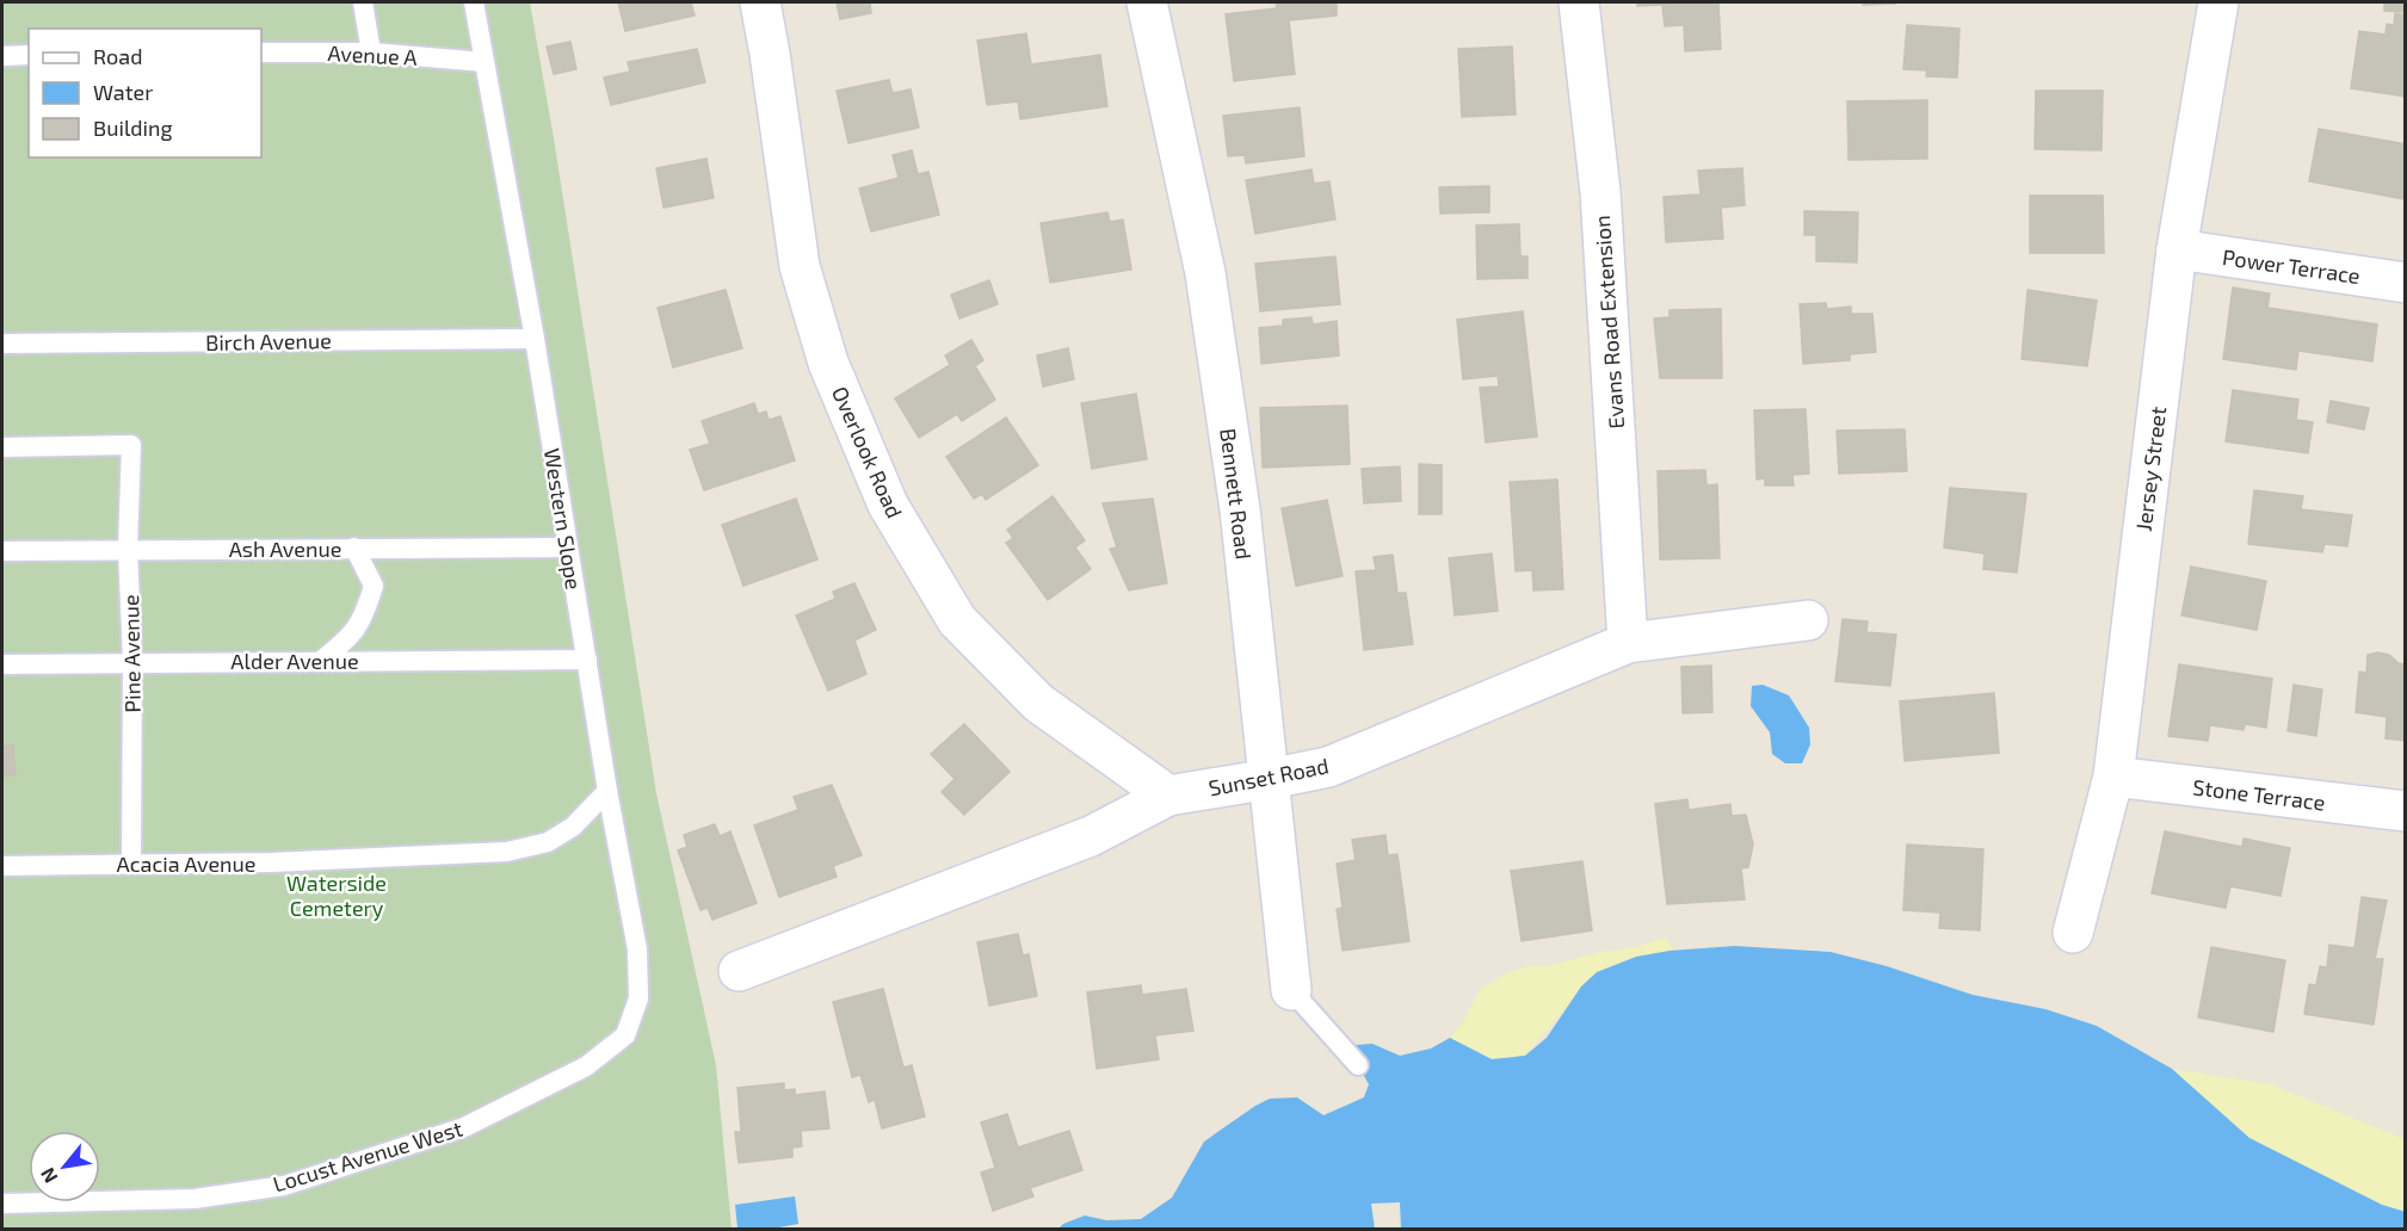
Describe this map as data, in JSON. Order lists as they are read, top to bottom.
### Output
{
  "streets": {
    "street": [
      "Power Terrace",
      "Evans Road Extension",
      "Overlook Road",
      "Jersey Street",
      "Bennett Road",
      "Sunset Road",
      "Stone Terrace"
    ],
    "lane": [
      "Avenue A",
      "Birch Avenue",
      "Western Slope",
      "Ash Avenue",
      "Pine Avenue",
      "Alder Avenue",
      "Acacia Avenue",
      "Locust Avenue West"
    ]
  },
  "crossings": [
    ["Avenue A", "Western Slope"],
    ["Power Terrace", "Jersey Street"],
    ["Evans Road Extension", "Sunset Road"],
    ["Birch Avenue", "Western Slope"],
    ["Overlook Road", "Sunset Road"],
    ["Jersey Street", "Stone Terrace"],
    ["Bennett Road", "Sunset Road"],
    ["Western Slope", "Ash Avenue"],
    ["Western Slope", "Alder Avenue"],
    ["Western Slope", "Acacia Avenue"],
    ["Western Slope", "Locust Avenue West"],
    ["Ash Avenue", "Pine Avenue"],
    ["Pine Avenue", "Alder Avenue"],
    ["Pine Avenue", "Acacia Avenue"]
  ],
  "parks": ["Waterside Cemetery"],
  "legend": ["Road", "Water", "Building"],
  "north": "bottom left"
}
